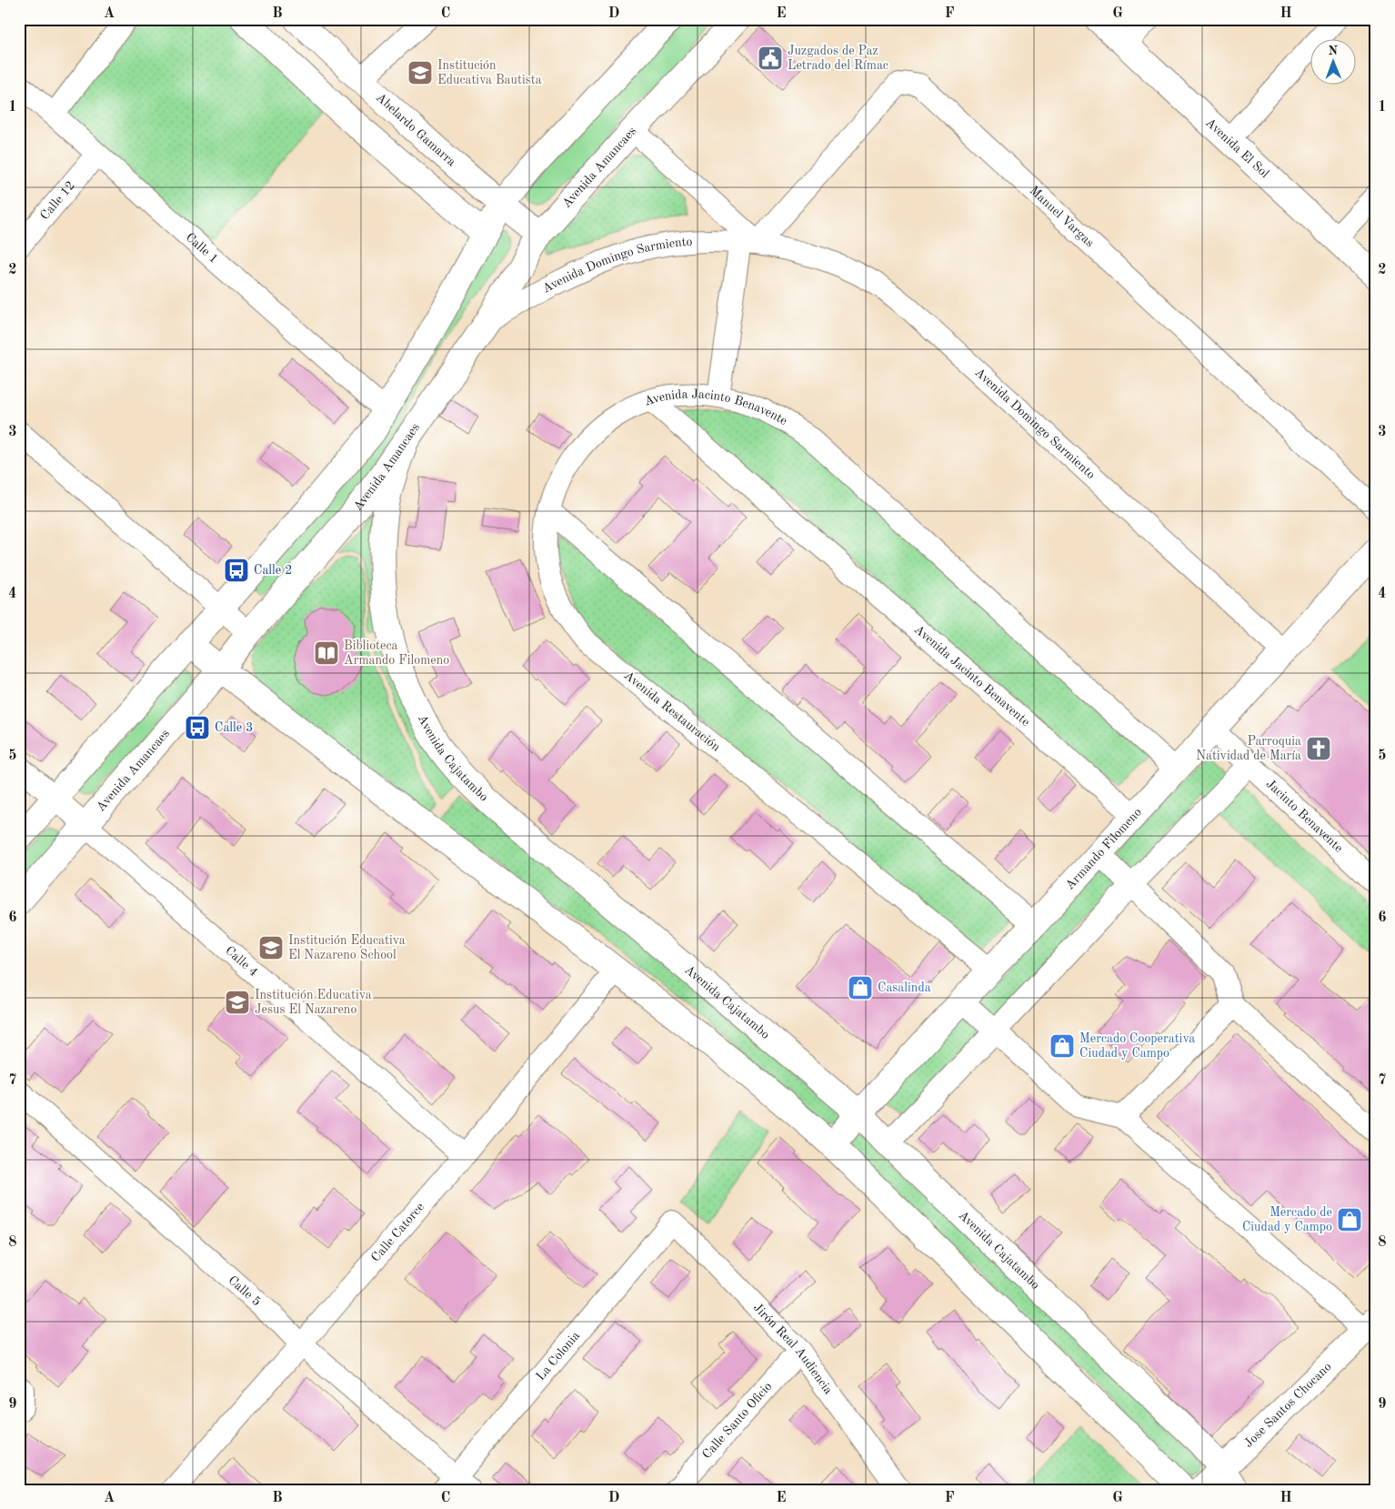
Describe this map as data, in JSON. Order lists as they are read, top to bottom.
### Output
{
  "streets": {
    "street": [
      "Abelardo Gamarra",
      "Avenida El Sol",
      "Avenida Amancaes",
      "Calle 12",
      "Manuel Vargas",
      "Calle 1",
      "Avenida Domingo Sarmiento",
      "Avenida Jacinto Benavente",
      "Avenida Restauración",
      "Avenida Cajatambo",
      "Jacinto Benavente",
      "Armando Filomeno",
      "Calle 4",
      "Calle Catorce",
      "Calle 5",
      "Jirón Real Audiencia",
      "La Colonia",
      "Jose Santos Chocano",
      "Calle Santo Oficio"
    ]
  },
  "crossings": [
    ["Abelardo Gamarra", "Avenida Amancaes"],
    ["Avenida Amancaes", "Avenida Domingo Sarmiento"],
    ["Avenida Amancaes", "Avenida Cajatambo"],
    ["Avenida Amancaes", "Calle 4"],
    ["Calle 12", "Calle 1"],
    ["Manuel Vargas", "Avenida Domingo Sarmiento"],
    ["Avenida Domingo Sarmiento", "Armando Filomeno"],
    ["Avenida Jacinto Benavente", "Avenida Restauración"],
    ["Avenida Jacinto Benavente", "Armando Filomeno"],
    ["Avenida Restauración", "Armando Filomeno"],
    ["Avenida Cajatambo", "Armando Filomeno"],
    ["Avenida Cajatambo", "Jose Santos Chocano"],
    ["Jacinto Benavente", "Armando Filomeno"],
    ["Calle 4", "Calle Catorce"],
    ["Calle Catorce", "Calle 5"],
    ["Calle 5", "La Colonia"],
    ["Jirón Real Audiencia", "La Colonia"],
    ["Jirón Real Audiencia", "Calle Santo Oficio"]
  ],
  "places": {
    "public building": ["Juzgados de Paz Letrado del Rímac"],
    "school or university": ["Institución Educativa Bautista", "Institución Educativa El Nazareno School", "Institución Educativa Jesus El Nazareno"],
    "bus stop": ["Calle 2", "Calle 3"],
    "library": ["Biblioteca Armando Filomeno"],
    "church": ["Parroquia Natividad de María"],
    "shop": ["Casalinda", "Mercado Cooperativa Ciudad y Campo", "Mercado de Ciudad y Campo"]
  },
  "north": "top",
  "grid": {
    "columns": [
      "A",
      "B",
      "C",
      "D",
      "E",
      "F",
      "G",
      "H"
    ],
    "rows": [
      "1",
      "2",
      "3",
      "4",
      "5",
      "6",
      "7",
      "8",
      "9"
    ]
  }
}
